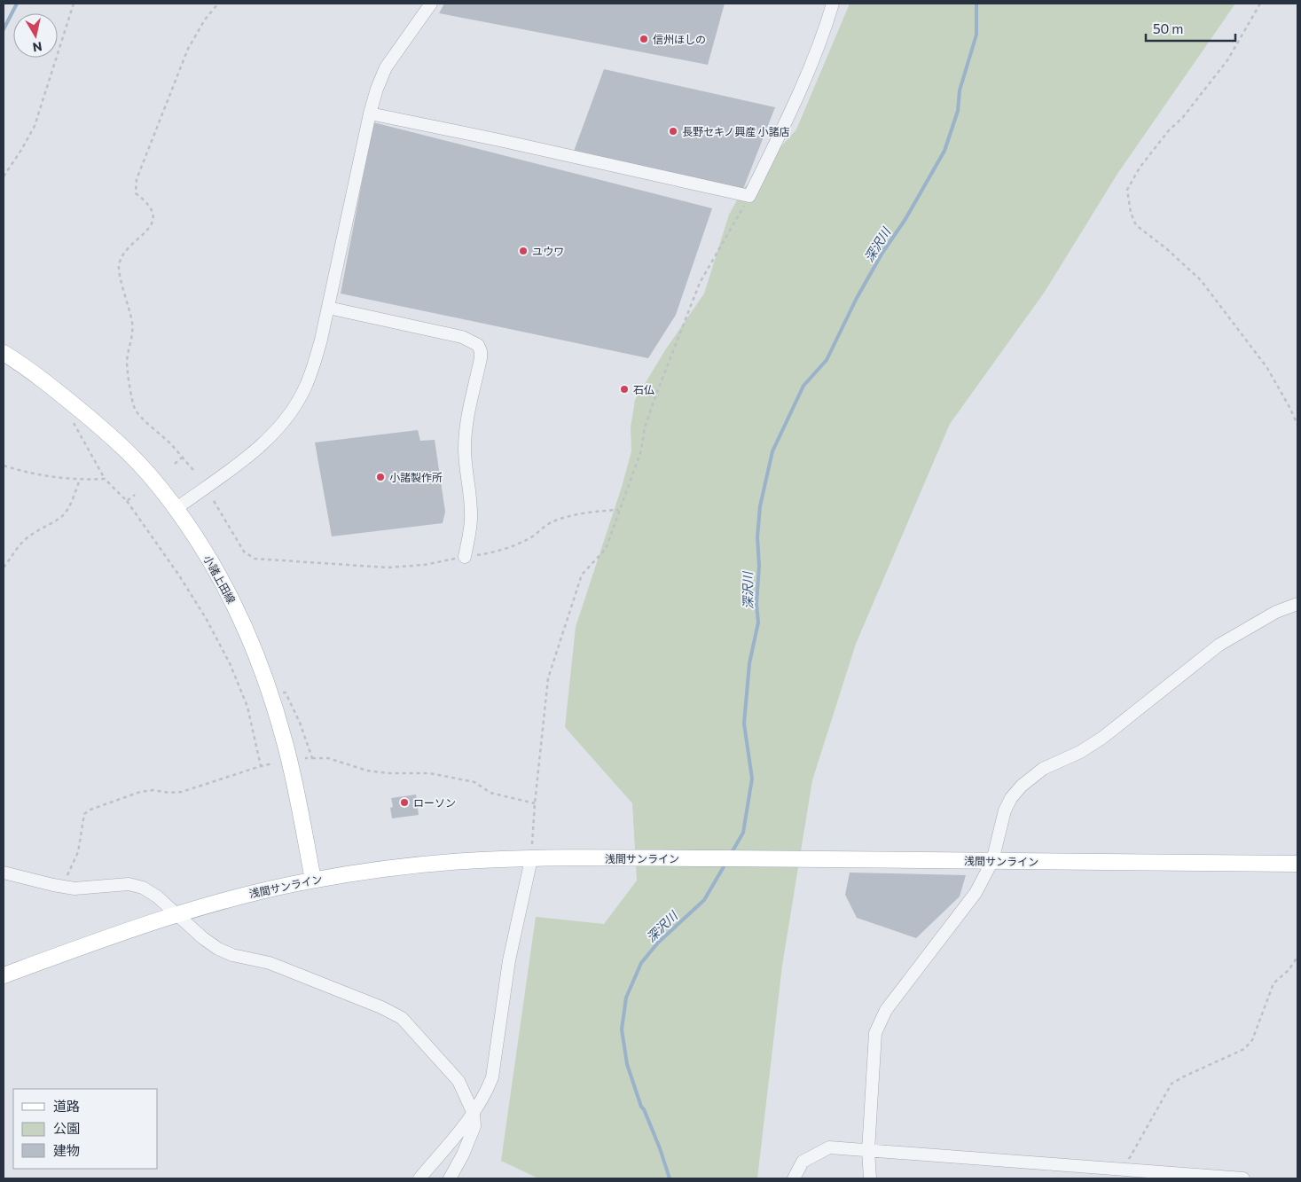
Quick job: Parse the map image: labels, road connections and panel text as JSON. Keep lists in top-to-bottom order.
{
  "streets": {
    "main road": ["小諸上田線", "浅間サンライン"]
  },
  "crossings": [
    ["小諸上田線", "浅間サンライン"]
  ],
  "water": ["深沢川"],
  "places": [
    "信州ほしの",
    "長野セキノ興産 小諸店",
    "ユウワ",
    "石仏",
    "小諸製作所",
    "ローソン"
  ],
  "legend": ["道路", "公園", "建物"],
  "scale_bar": "50 m",
  "north": "bottom"
}
